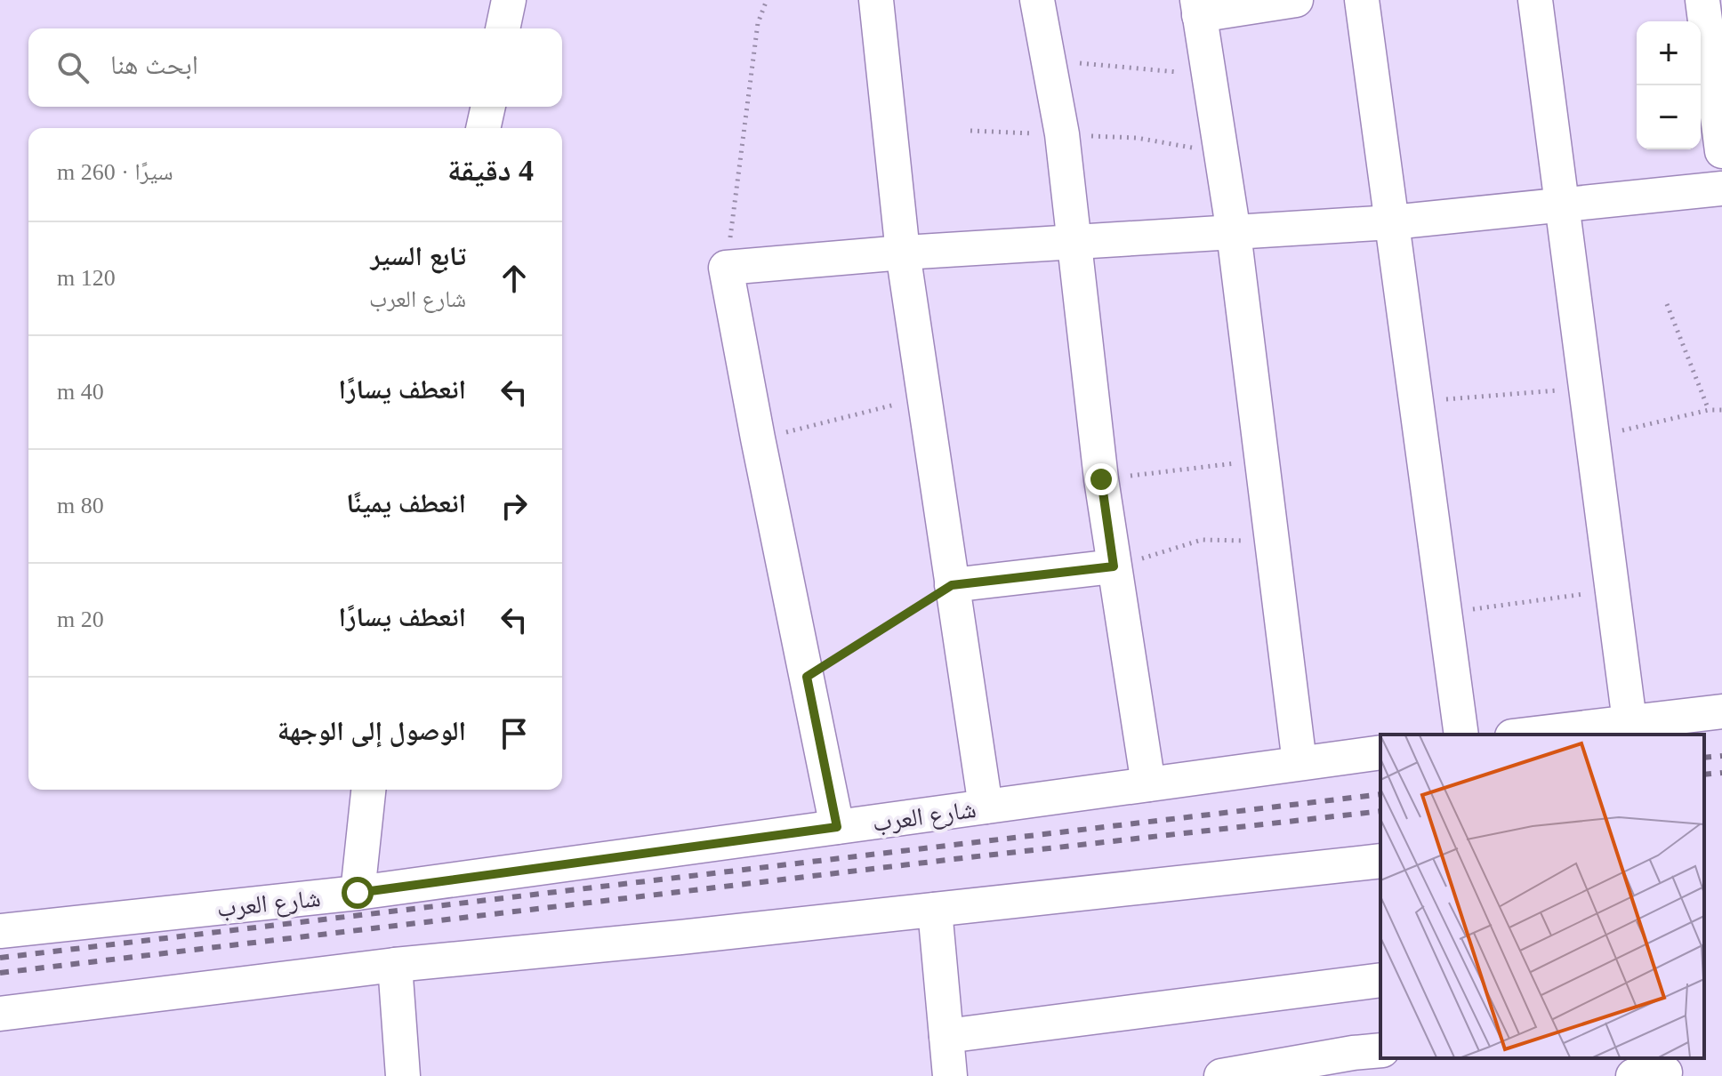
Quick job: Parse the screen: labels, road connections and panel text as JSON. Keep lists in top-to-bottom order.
{
  "streets": {
    "street": ["شارع العرب"]
  },
  "page": {
    "map_buttons": ["+", "−"],
    "search": "ابحث هنا",
    "heading": ["4 دقيقة", "سيرًا · 260 m"],
    "list": [
      ["تابع السير", "شارع العرب", "120 m"],
      ["انعطف يسارًا", "40 m"],
      ["انعطف يمينًا", "80 m"],
      ["انعطف يسارًا", "20 m"],
      "الوصول إلى الوجهة"
    ]
  }
}
